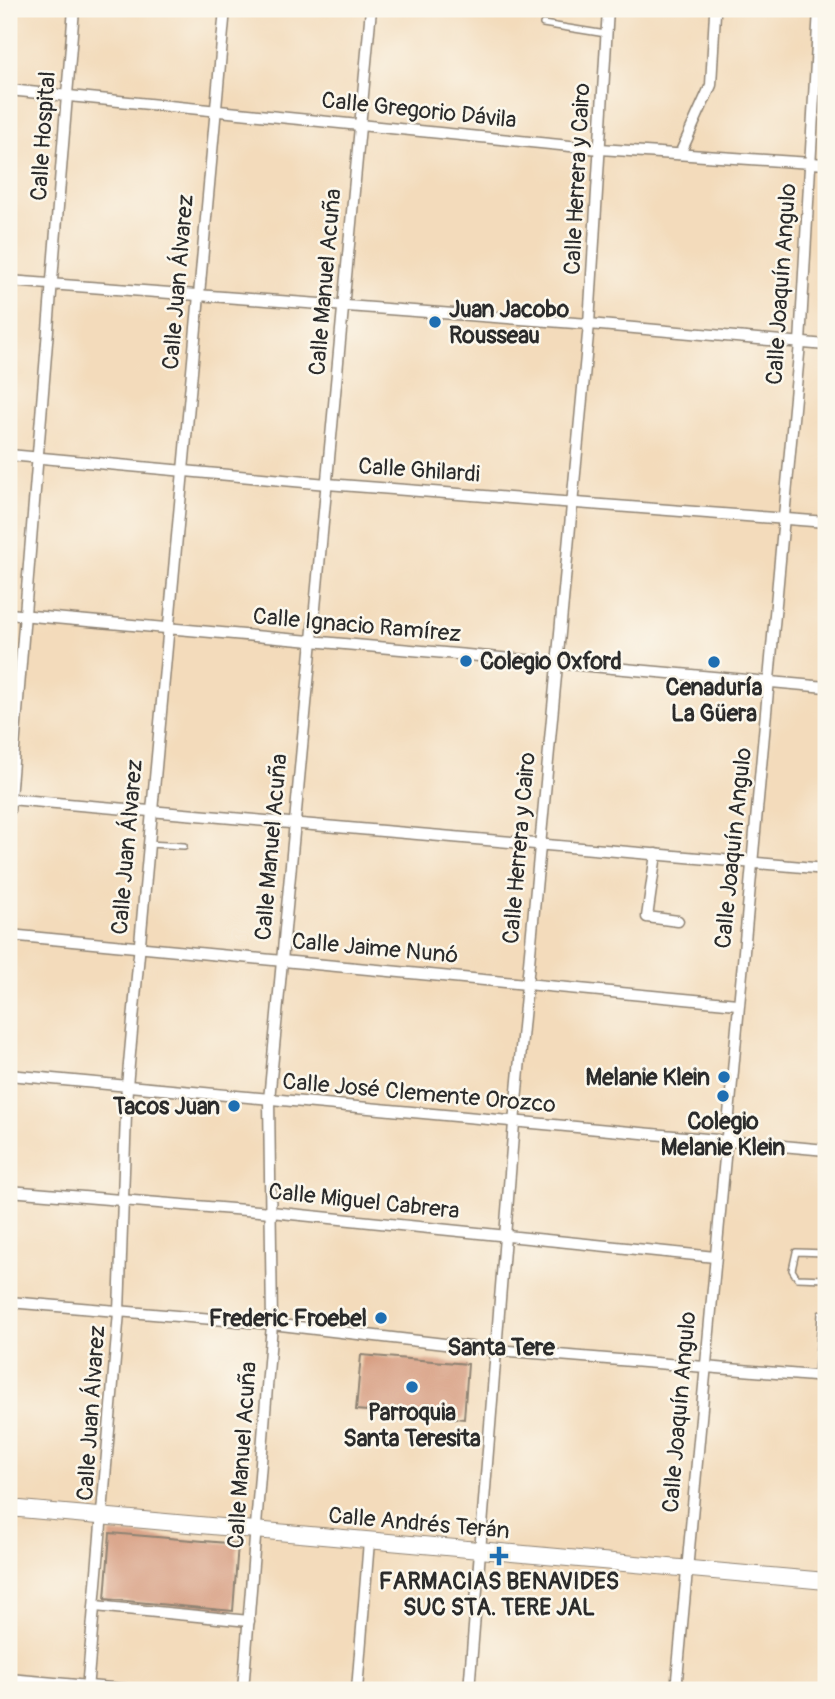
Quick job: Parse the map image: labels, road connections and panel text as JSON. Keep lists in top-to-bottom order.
{
  "streets": {
    "street": [
      "Calle Gregorio Dávila",
      "Calle Hospital",
      "Calle Herrera y Cairo",
      "Calle Juan Álvarez",
      "Calle Manuel Acuña",
      "Calle Joaquín Angulo",
      "Calle Ghilardi",
      "Calle Ignacio Ramírez",
      "Calle Jaime Nunó",
      "Calle José Clemente Orozco",
      "Calle Miguel Cabrera",
      "Calle Andrés Terán"
    ]
  },
  "crossings": [
    ["Calle Gregorio Dávila", "Calle Hospital"],
    ["Calle Gregorio Dávila", "Calle Herrera y Cairo"],
    ["Calle Gregorio Dávila", "Calle Juan Álvarez"],
    ["Calle Gregorio Dávila", "Calle Manuel Acuña"],
    ["Calle Gregorio Dávila", "Calle Joaquín Angulo"],
    ["Calle Hospital", "Calle Ghilardi"],
    ["Calle Hospital", "Calle Ignacio Ramírez"],
    ["Calle Herrera y Cairo", "Calle Ghilardi"],
    ["Calle Herrera y Cairo", "Calle Ignacio Ramírez"],
    ["Calle Herrera y Cairo", "Calle Jaime Nunó"],
    ["Calle Herrera y Cairo", "Calle José Clemente Orozco"],
    ["Calle Herrera y Cairo", "Calle Miguel Cabrera"],
    ["Calle Herrera y Cairo", "Calle Andrés Terán"],
    ["Calle Juan Álvarez", "Calle Ghilardi"],
    ["Calle Juan Álvarez", "Calle Ignacio Ramírez"],
    ["Calle Juan Álvarez", "Calle Jaime Nunó"],
    ["Calle Juan Álvarez", "Calle José Clemente Orozco"],
    ["Calle Juan Álvarez", "Calle Miguel Cabrera"],
    ["Calle Juan Álvarez", "Calle Andrés Terán"],
    ["Calle Manuel Acuña", "Calle Ghilardi"],
    ["Calle Manuel Acuña", "Calle Ignacio Ramírez"],
    ["Calle Manuel Acuña", "Calle Jaime Nunó"],
    ["Calle Manuel Acuña", "Calle José Clemente Orozco"],
    ["Calle Manuel Acuña", "Calle Miguel Cabrera"],
    ["Calle Manuel Acuña", "Calle Andrés Terán"],
    ["Calle Joaquín Angulo", "Calle Ghilardi"],
    ["Calle Joaquín Angulo", "Calle Ignacio Ramírez"],
    ["Calle Joaquín Angulo", "Calle Jaime Nunó"],
    ["Calle Joaquín Angulo", "Calle José Clemente Orozco"],
    ["Calle Joaquín Angulo", "Calle Miguel Cabrera"],
    ["Calle Joaquín Angulo", "Calle Andrés Terán"]
  ],
  "districts": ["Santa Tere"],
  "places": {
    "other": [
      "Juan Jacobo Rousseau",
      "Colegio Oxford",
      "Cenaduría La Güera",
      "Melanie Klein",
      "Colegio Melanie Klein",
      "Tacos Juan",
      "Frederic Froebel",
      "Parroquia Santa Teresita"
    ],
    "health": ["FARMACIAS BENAVIDES SUC STA. TERE JAL"]
  }
}
